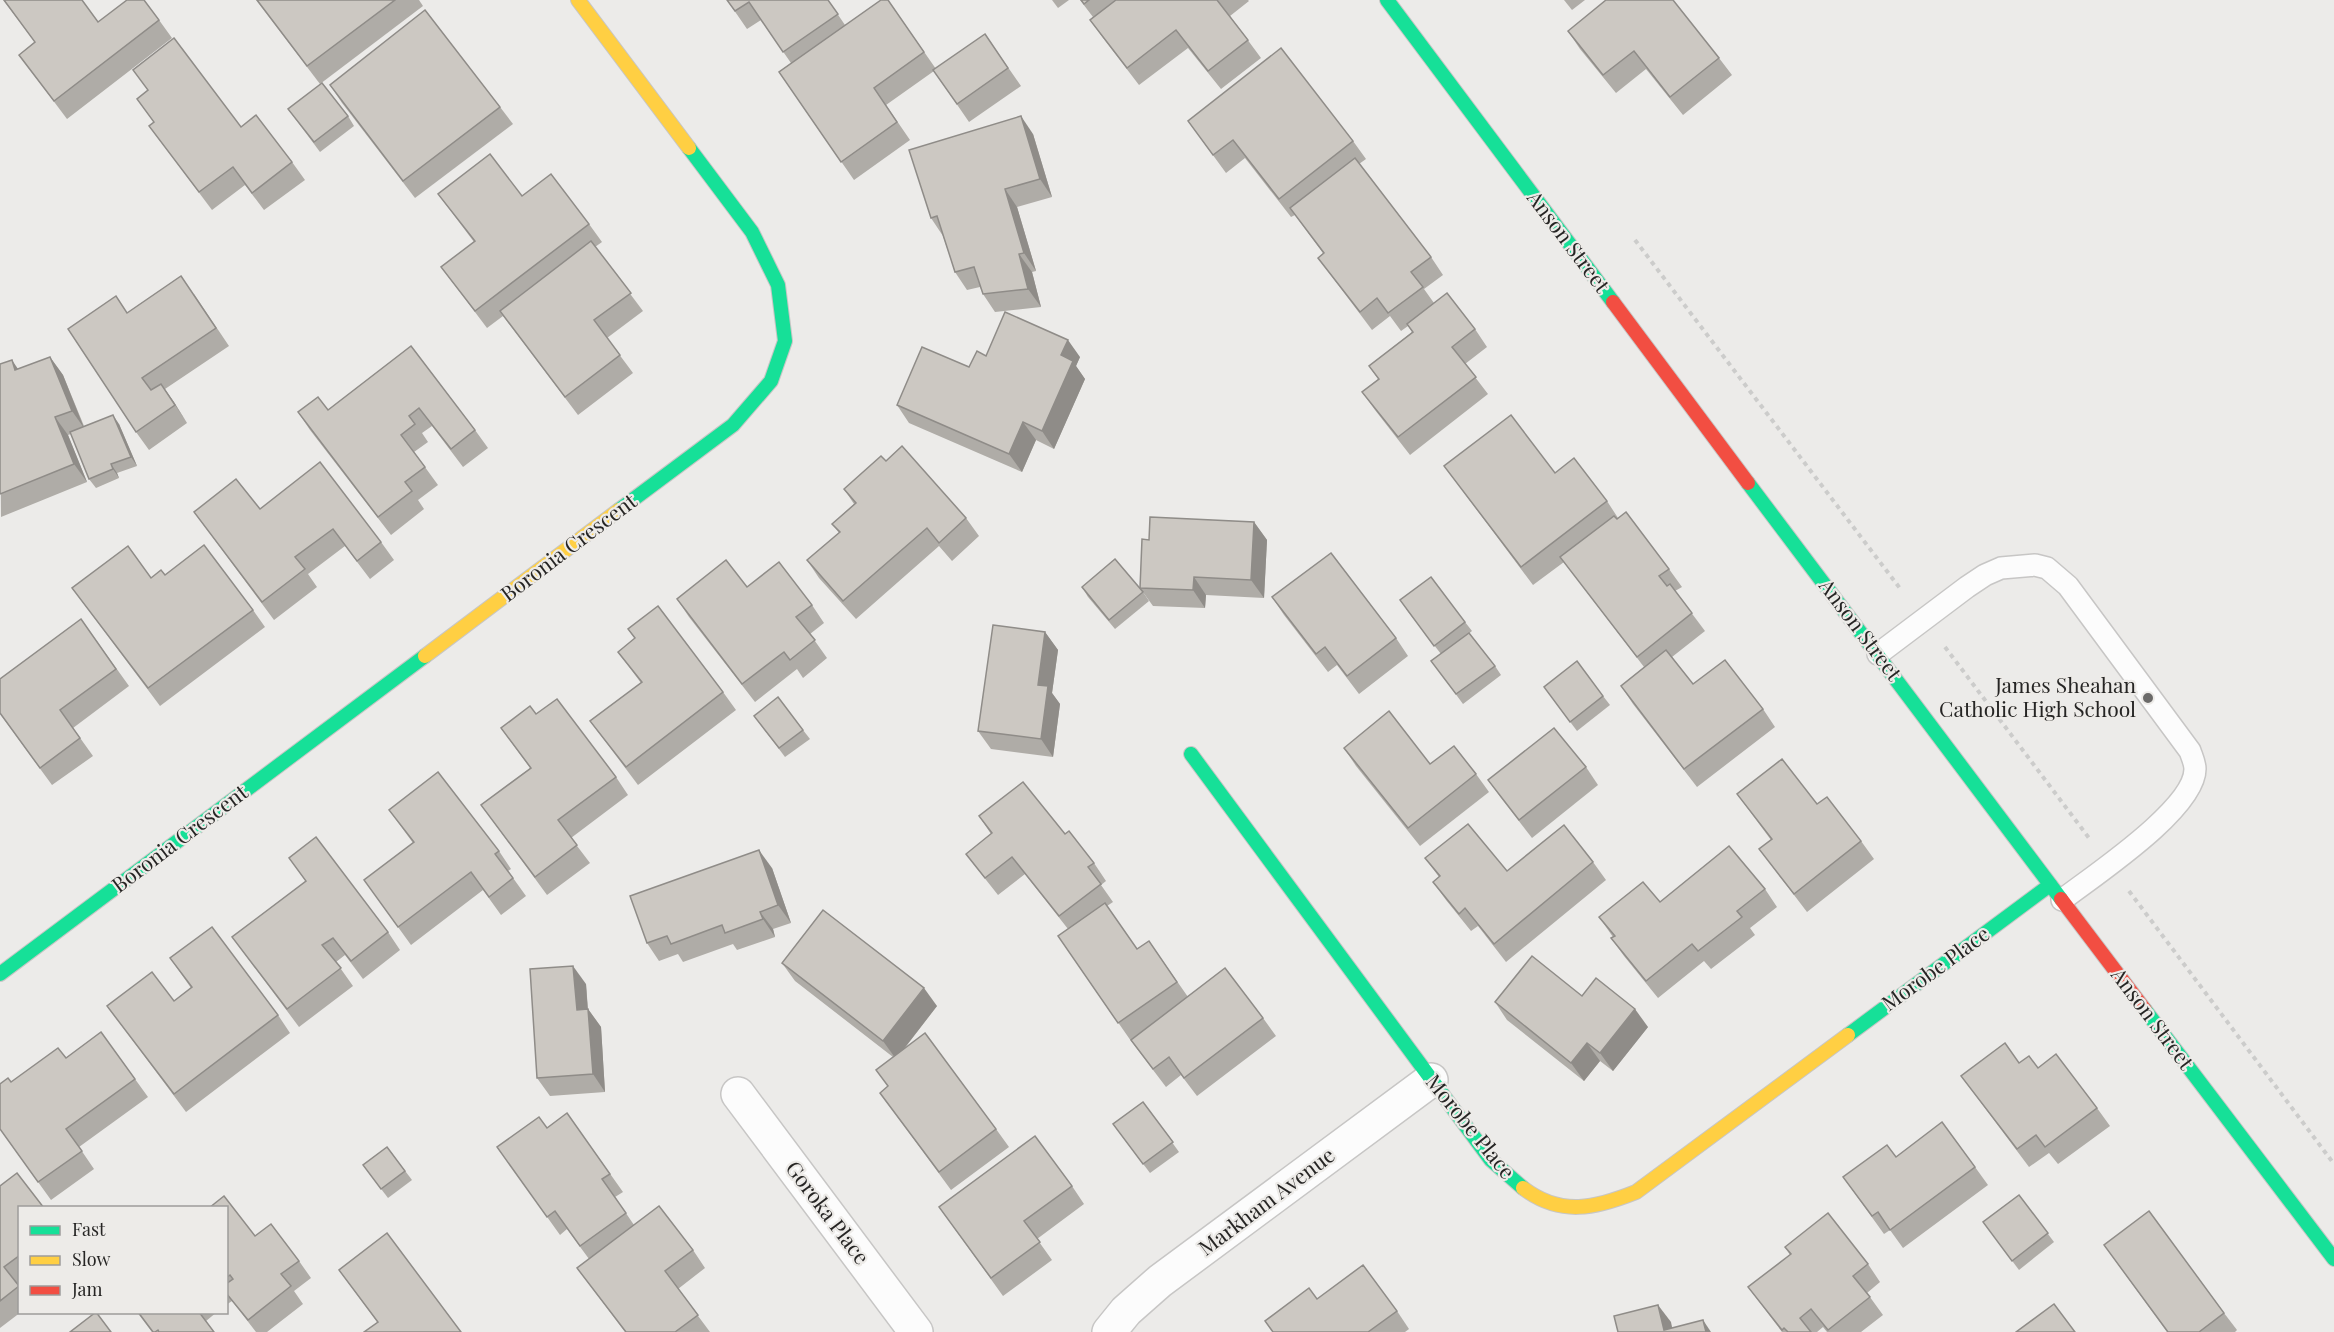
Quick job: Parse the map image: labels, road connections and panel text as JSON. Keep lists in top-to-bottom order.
{
  "streets": {
    "street": [
      "Anson Street",
      "Boronia Crescent",
      "Morobe Place",
      "Markham Avenue",
      "Goroka Place"
    ]
  },
  "crossings": [
    ["Anson Street", "Morobe Place"],
    ["Morobe Place", "Markham Avenue"]
  ],
  "places": ["James Sheahan Catholic High School"],
  "legend": ["Fast", "Slow", "Jam"]
}
